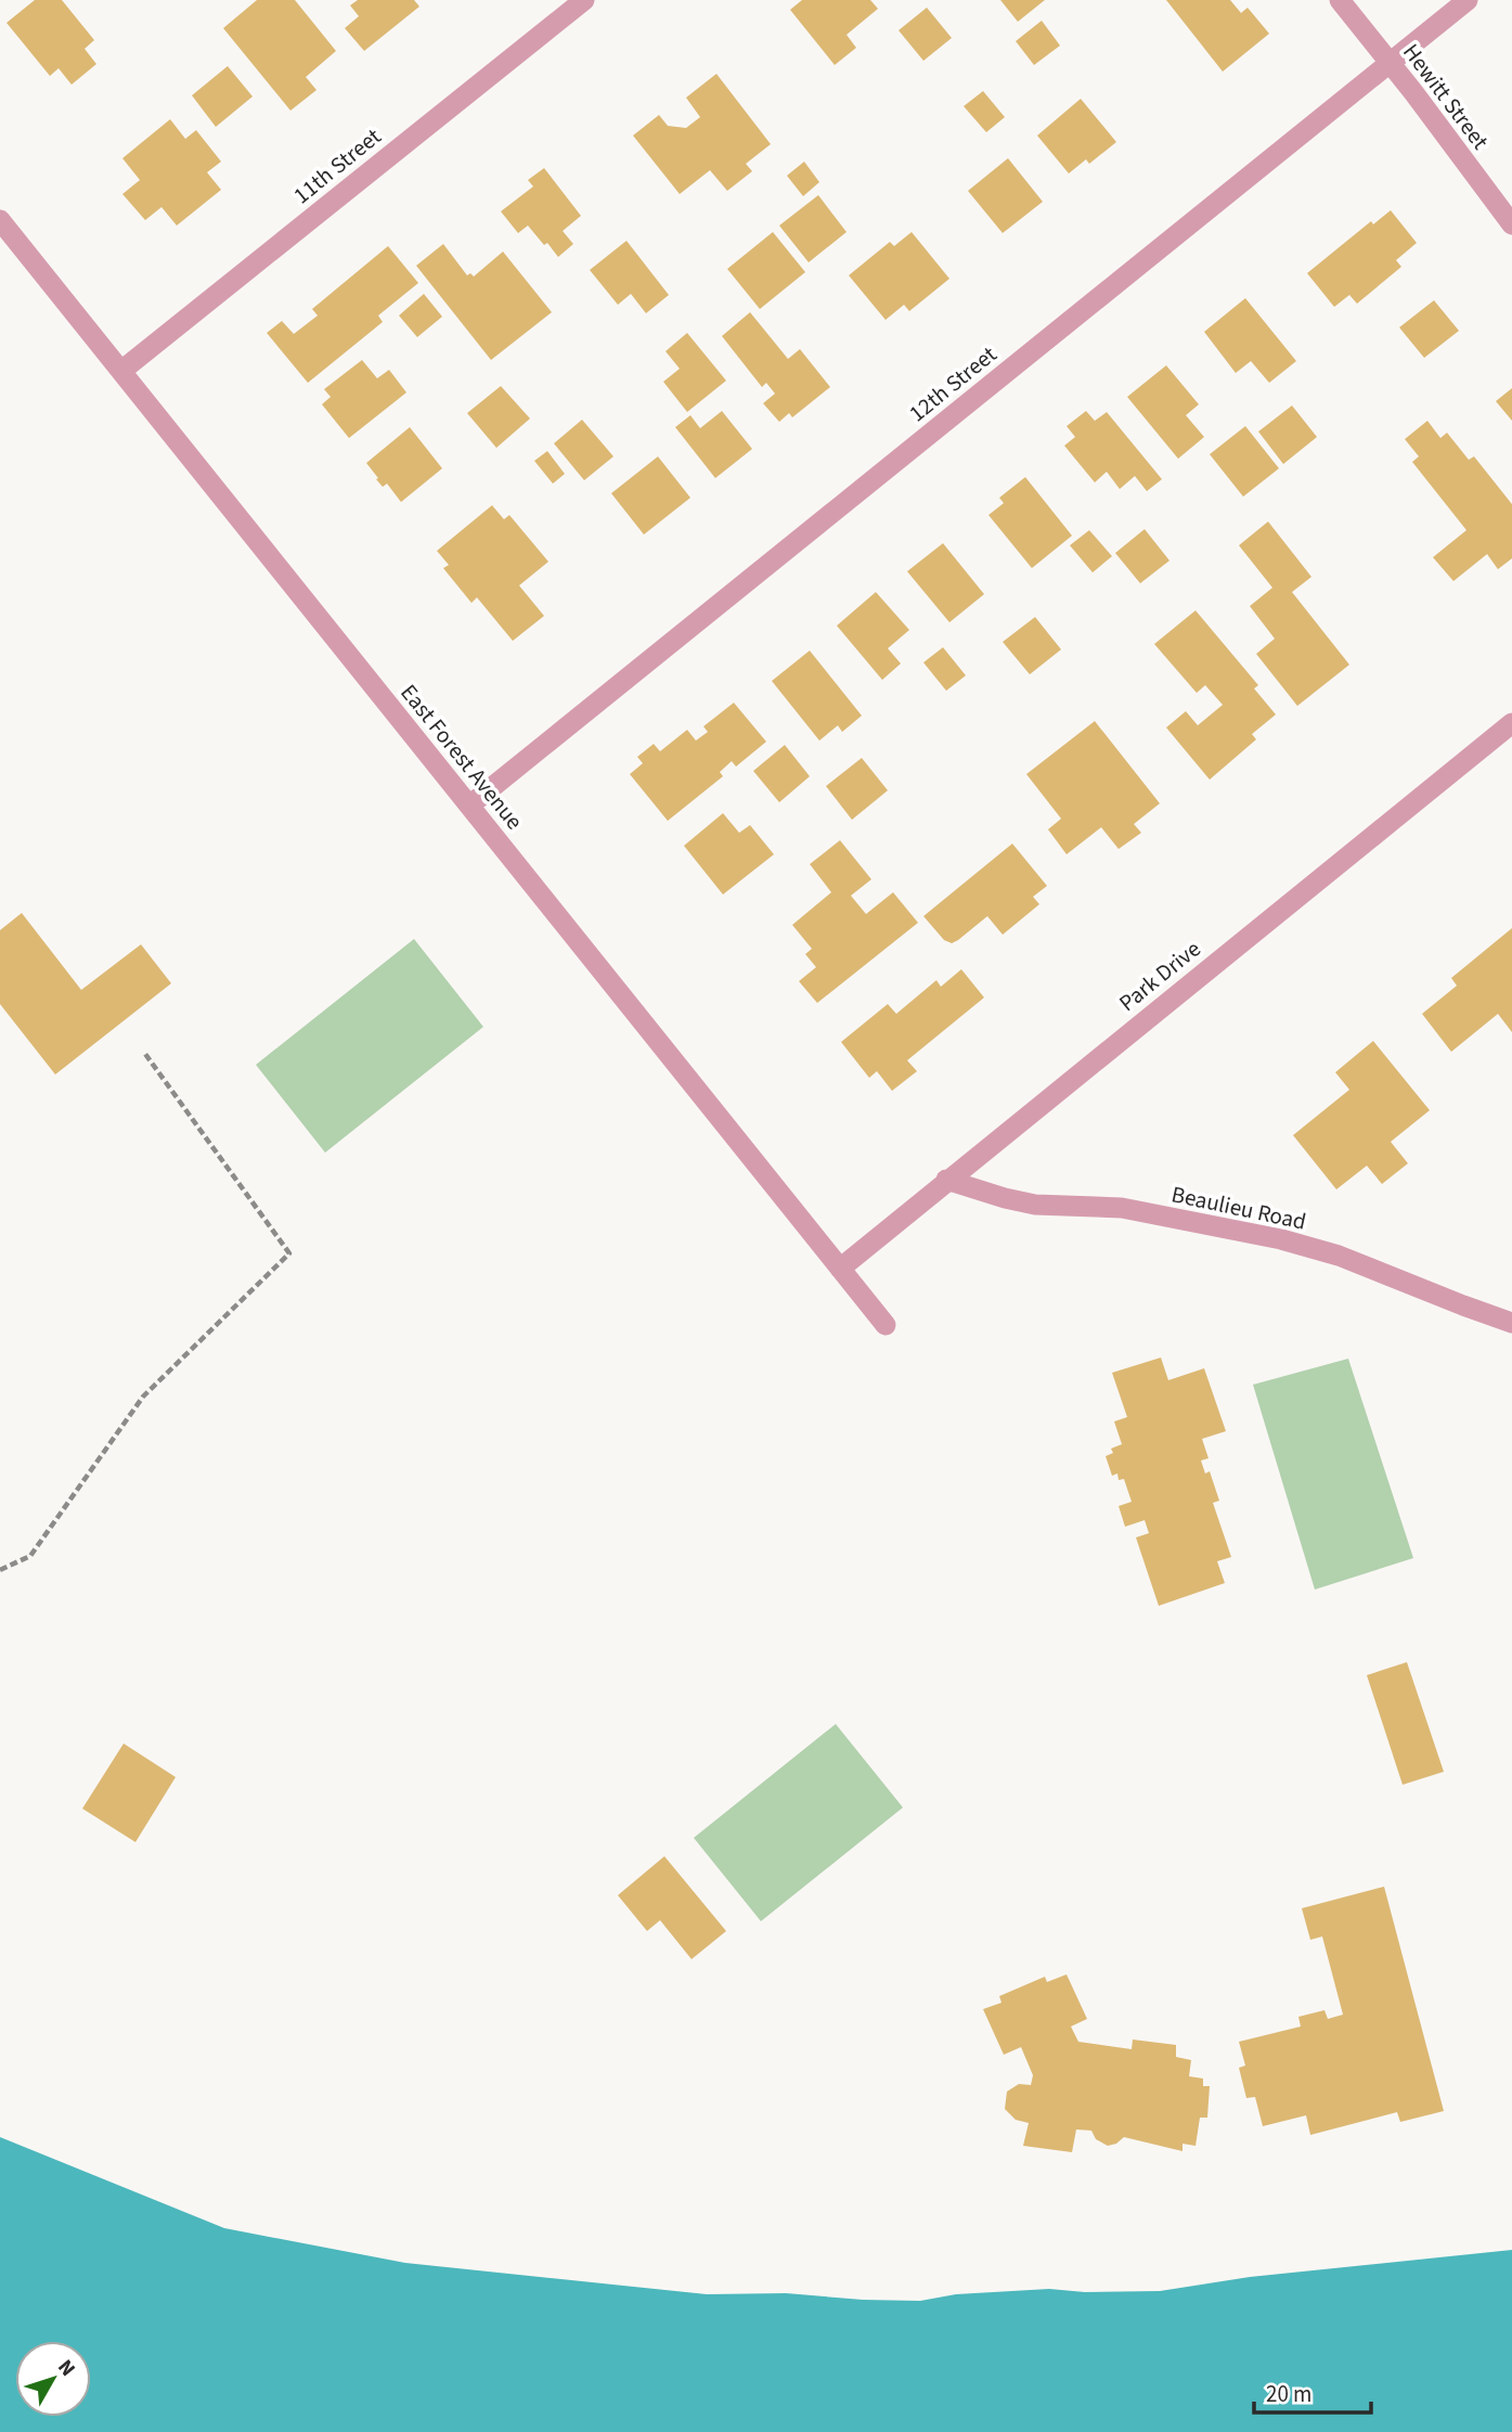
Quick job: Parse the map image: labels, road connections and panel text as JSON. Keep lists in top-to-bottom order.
{
  "streets": {
    "street": [
      "Hewitt Street",
      "11th Street",
      "12th Street",
      "East Forest Avenue",
      "Park Drive",
      "Beaulieu Road"
    ]
  },
  "crossings": [
    ["Hewitt Street", "12th Street"],
    ["11th Street", "East Forest Avenue"],
    ["12th Street", "East Forest Avenue"],
    ["East Forest Avenue", "Park Drive"],
    ["Park Drive", "Beaulieu Road"]
  ],
  "scale_bar": "20 m",
  "north": "top right"
}
